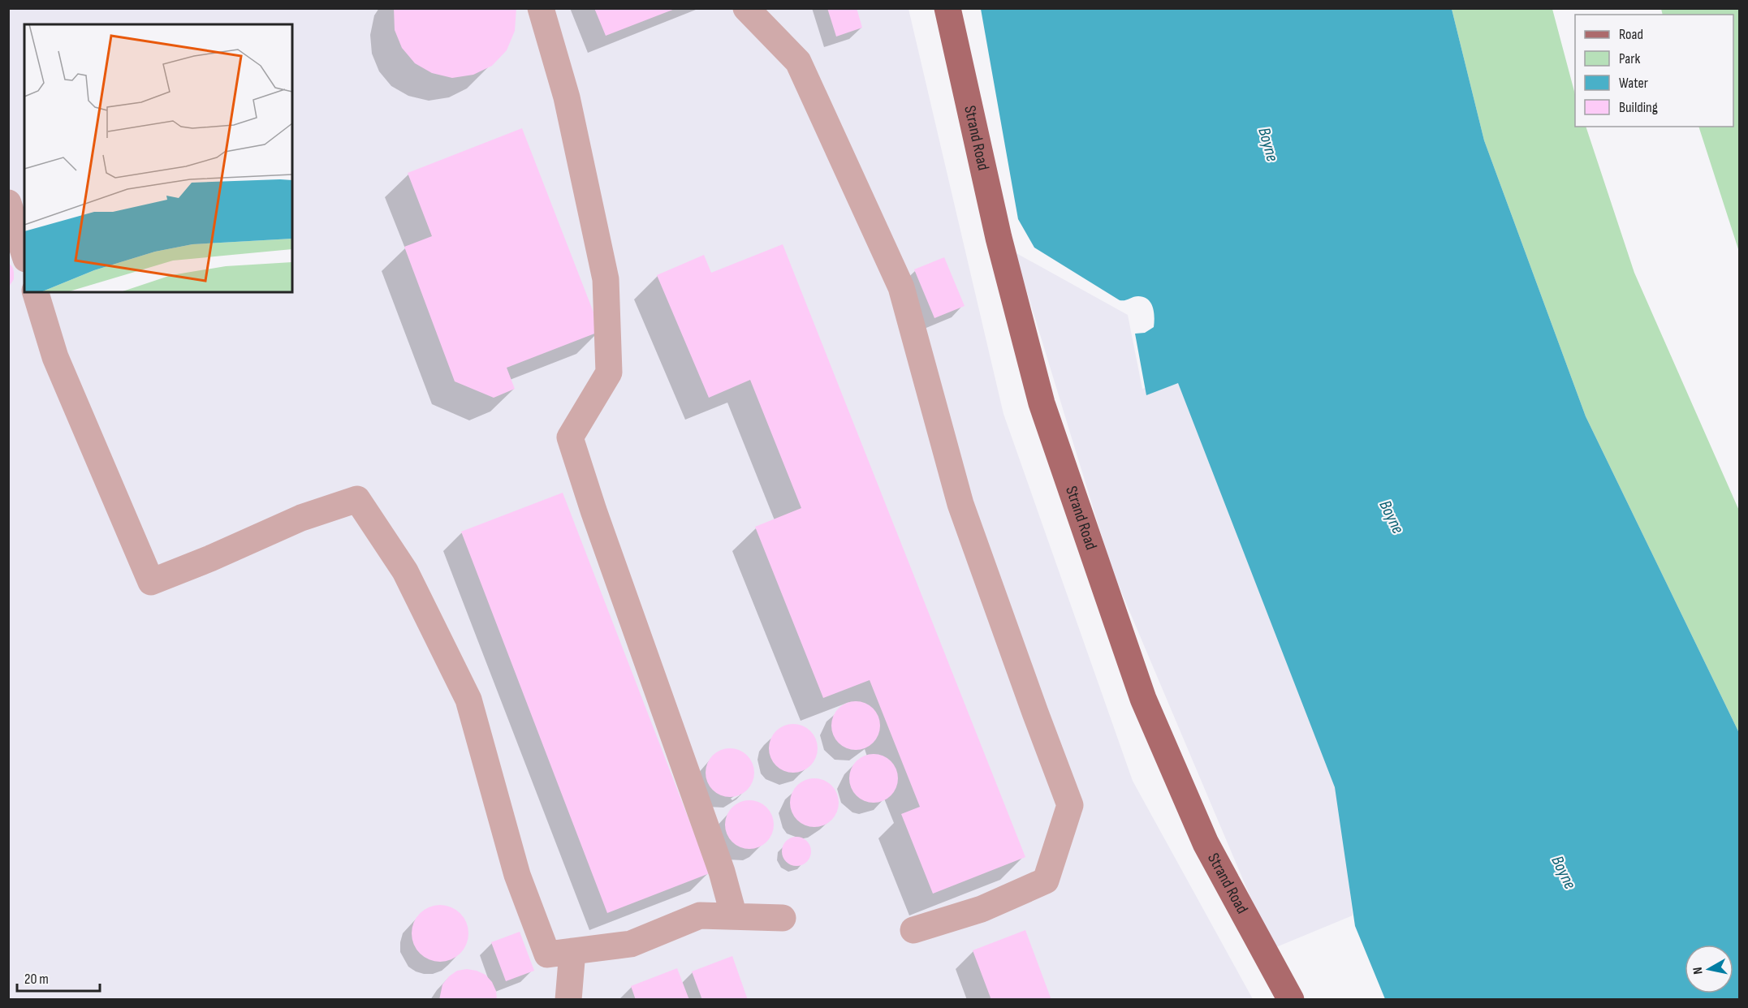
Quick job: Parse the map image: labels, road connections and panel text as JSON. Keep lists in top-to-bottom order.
{
  "streets": {
    "main road": ["Strand Road"]
  },
  "water": ["Boyne"],
  "legend": [
    "Road",
    "Park",
    "Water",
    "Building"
  ],
  "scale_bar": "20 m",
  "north": "left"
}
